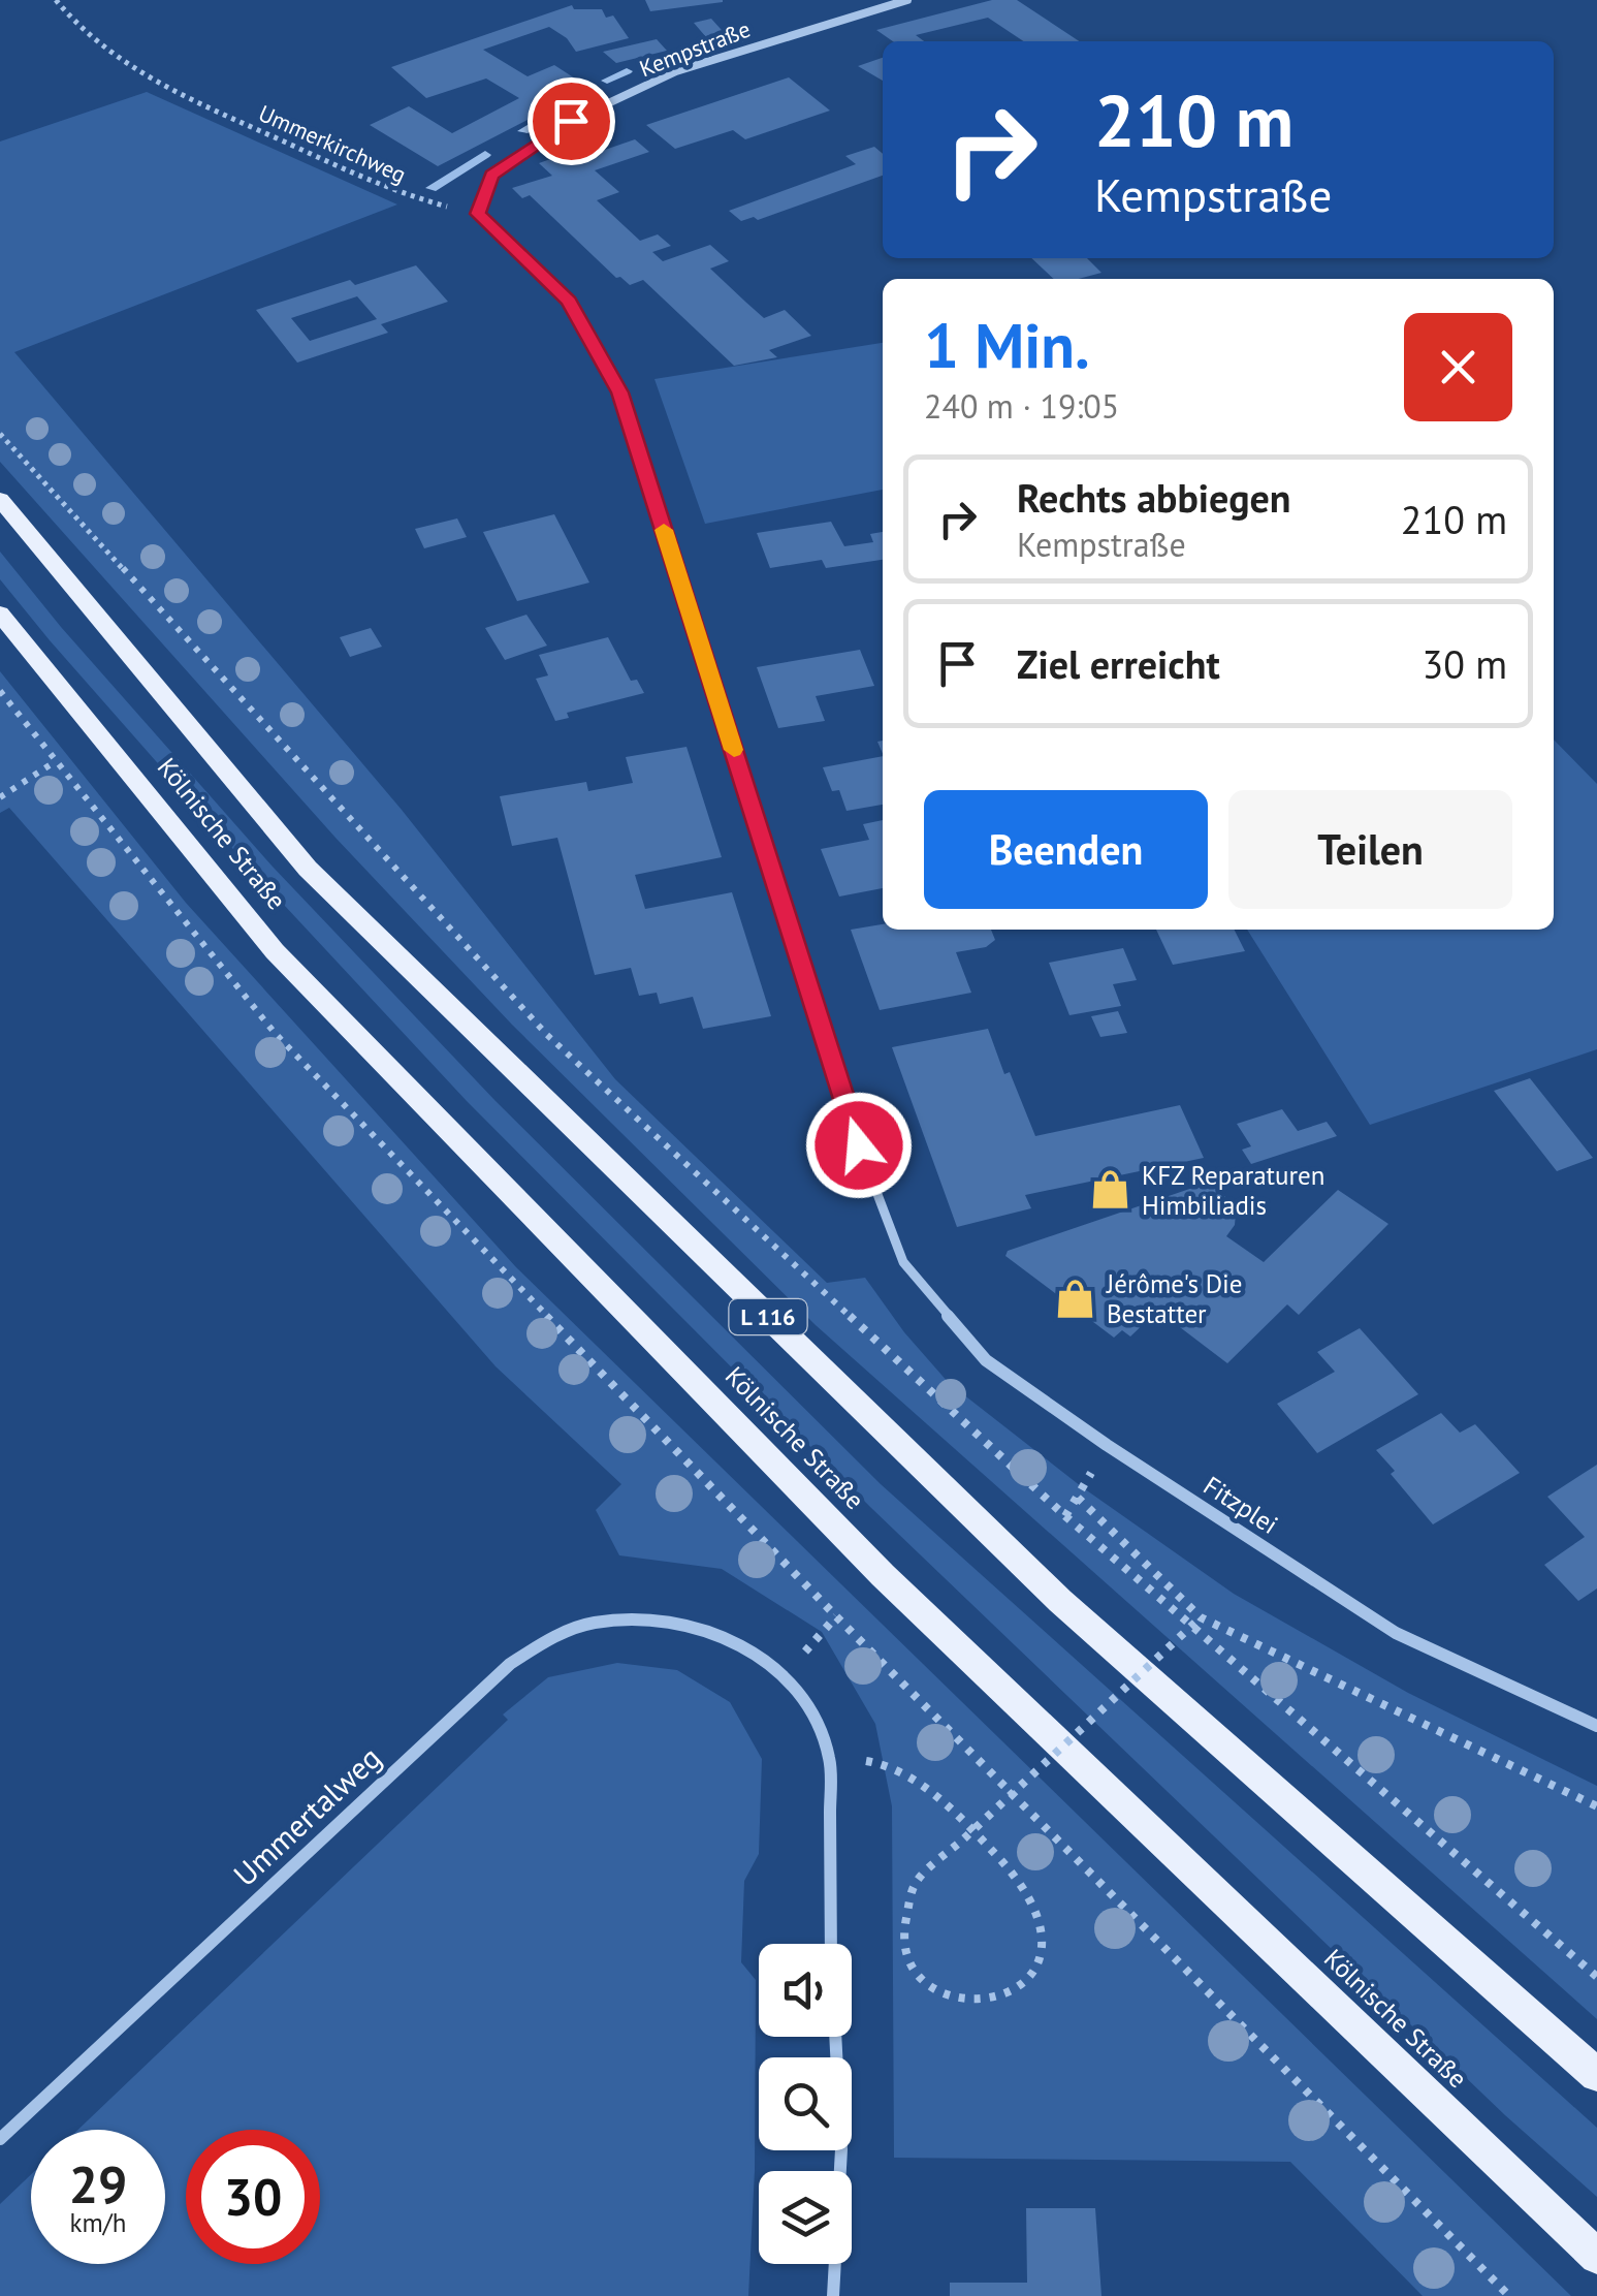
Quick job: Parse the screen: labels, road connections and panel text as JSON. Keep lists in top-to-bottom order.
{
  "streets": {
    "main road": ["Kölnische Straße", "L 116"],
    "street": ["Kempstraße", "Fitzplei", "Ummertalweg"],
    "path": ["Ummerkirchweg"]
  },
  "crossings": [
    ["Kempstraße", "Ummerkirchweg"],
    ["Kempstraße", "Fitzplei"],
    ["Ummerkirchweg", "Fitzplei"]
  ],
  "places": {
    "shop": ["KFZ Reparaturen Himbiliadis", "Jérôme's Die Bestatter"]
  },
  "page": {
    "turn": ["210 m", "Kempstraße"],
    "heading": ["1 Min.", "240 m · 19:05"],
    "list": [
      {
        "name": "Rechts abbiegen",
        "note": "Kempstraße",
        "value": "210 m"
      },
      {
        "name": "Ziel erreicht",
        "value": "30 m"
      }
    ],
    "buttons": ["Beenden", "Teilen"],
    "speed": "29 km/h",
    "limit": "30"
  }
}
